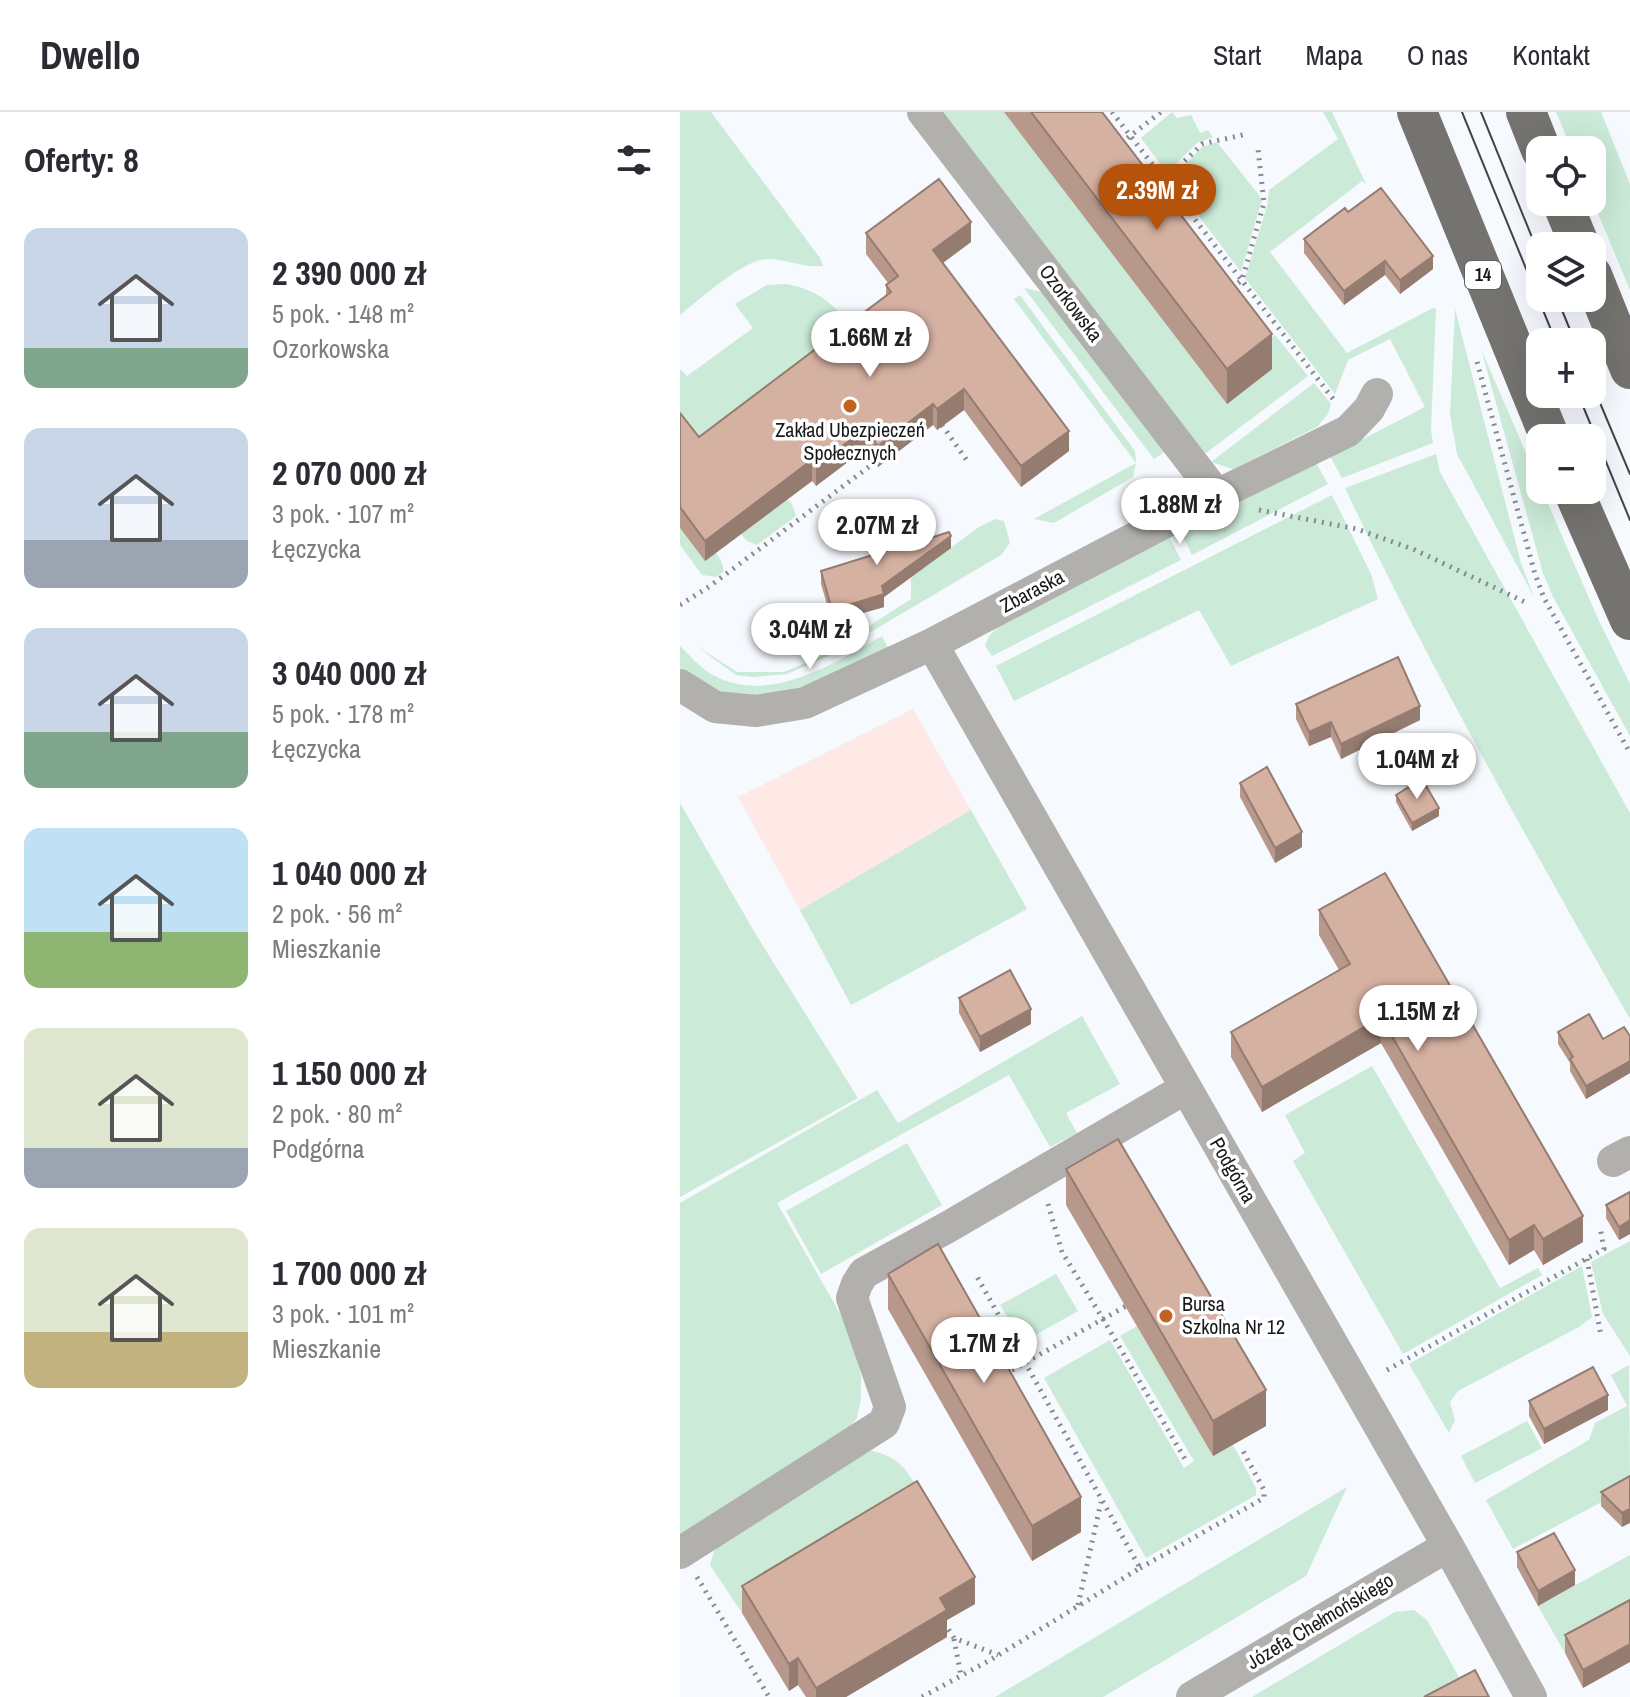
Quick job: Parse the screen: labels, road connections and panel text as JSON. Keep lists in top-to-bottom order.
{
  "streets": {
    "main road": ["14"],
    "street": [
      "Ozorkowska",
      "Zbaraska",
      "Podgórna",
      "Józefa Chełmońskiego"
    ]
  },
  "crossings": [
    ["Ozorkowska", "Zbaraska"],
    ["Zbaraska", "Podgórna"],
    ["Podgórna", "Józefa Chełmońskiego"]
  ],
  "places": ["Zakład Ubezpieczeń Społecznych", "Bursa Szkolna Nr 12"],
  "page": {
    "header": "Dwello",
    "nav": [
      "Start",
      "Mapa",
      "O nas",
      "Kontakt"
    ],
    "heading": "Oferty: 8",
    "map_buttons": ["+", "−"],
    "price": [
      "2.39M zł",
      "1.66M zł",
      "1.88M zł",
      "2.07M zł",
      "3.04M zł",
      "1.04M zł",
      "1.15M zł",
      "1.7M zł"
    ],
    "list": [
      {
        "name": "2 390 000 zł",
        "note": "5 pok. · 148 m² · Ozorkowska"
      },
      {
        "name": "2 070 000 zł",
        "note": "3 pok. · 107 m² · Łęczycka"
      },
      {
        "name": "3 040 000 zł",
        "note": "5 pok. · 178 m² · Łęczycka"
      },
      {
        "name": "1 040 000 zł",
        "note": "2 pok. · 56 m² · Mieszkanie"
      },
      {
        "name": "1 150 000 zł",
        "note": "2 pok. · 80 m² · Podgórna"
      },
      {
        "name": "1 700 000 zł",
        "note": "3 pok. · 101 m² · Mieszkanie"
      }
    ]
  }
}
